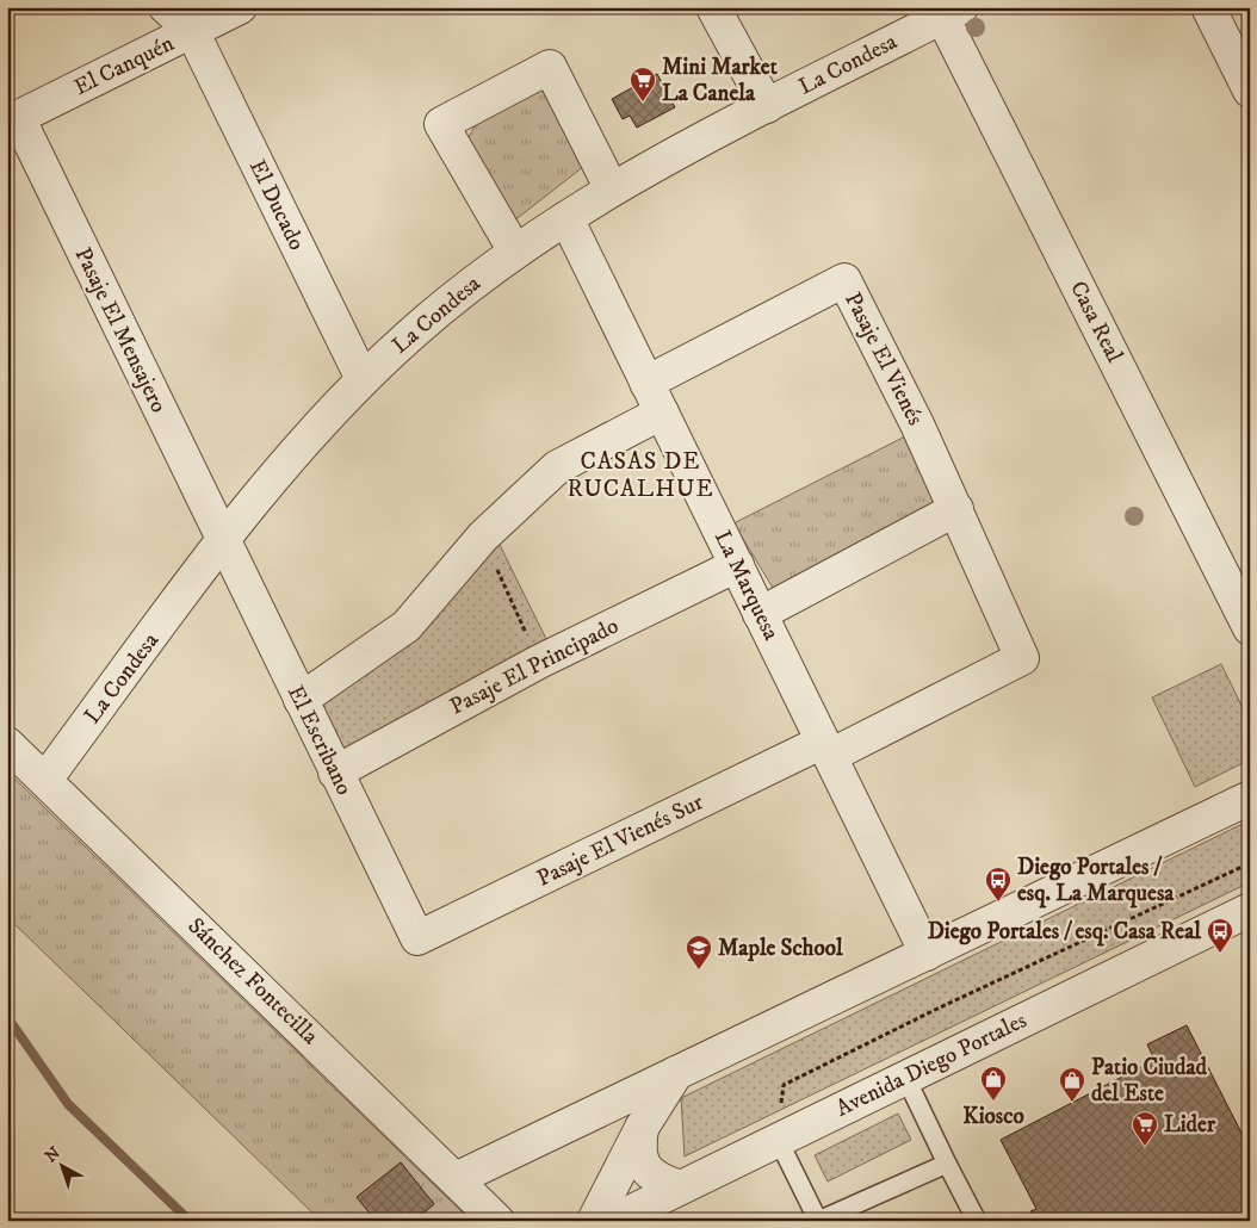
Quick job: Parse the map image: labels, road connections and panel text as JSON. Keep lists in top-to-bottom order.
{
  "streets": {
    "street": [
      "La Condesa",
      "El Canquén",
      "El Ducado",
      "Casa Real",
      "Pasaje El Mensajero",
      "Pasaje El Vienés",
      "La Marquesa",
      "Pasaje El Principado",
      "El Escribano",
      "Pasaje El Vienés Sur",
      "Sánchez Fontecilla",
      "Avenida Diego Portales"
    ]
  },
  "crossings": [
    ["La Condesa", "El Ducado"],
    ["La Condesa", "Casa Real"],
    ["La Condesa", "Pasaje El Mensajero"],
    ["La Condesa", "La Marquesa"],
    ["La Condesa", "El Escribano"],
    ["La Condesa", "Sánchez Fontecilla"],
    ["El Canquén", "El Ducado"],
    ["El Canquén", "Pasaje El Mensajero"],
    ["Pasaje El Mensajero", "El Escribano"],
    ["Pasaje El Vienés", "La Marquesa"],
    ["Pasaje El Vienés", "Pasaje El Vienés Sur"],
    ["La Marquesa", "Pasaje El Principado"],
    ["La Marquesa", "Pasaje El Vienés Sur"],
    ["Pasaje El Principado", "El Escribano"],
    ["El Escribano", "Pasaje El Vienés Sur"]
  ],
  "districts": ["CASAS DE RUCALHUE"],
  "places": {
    "supermarket": ["Mini Market La Canela", "Lider"],
    "bus stop": ["Diego Portales / esq. La Marquesa", "Diego Portales / esq. Casa Real"],
    "school or university": ["Maple School"],
    "shop": ["Kiosco", "Patio Ciudad del Este"]
  },
  "north": "top left"
}
